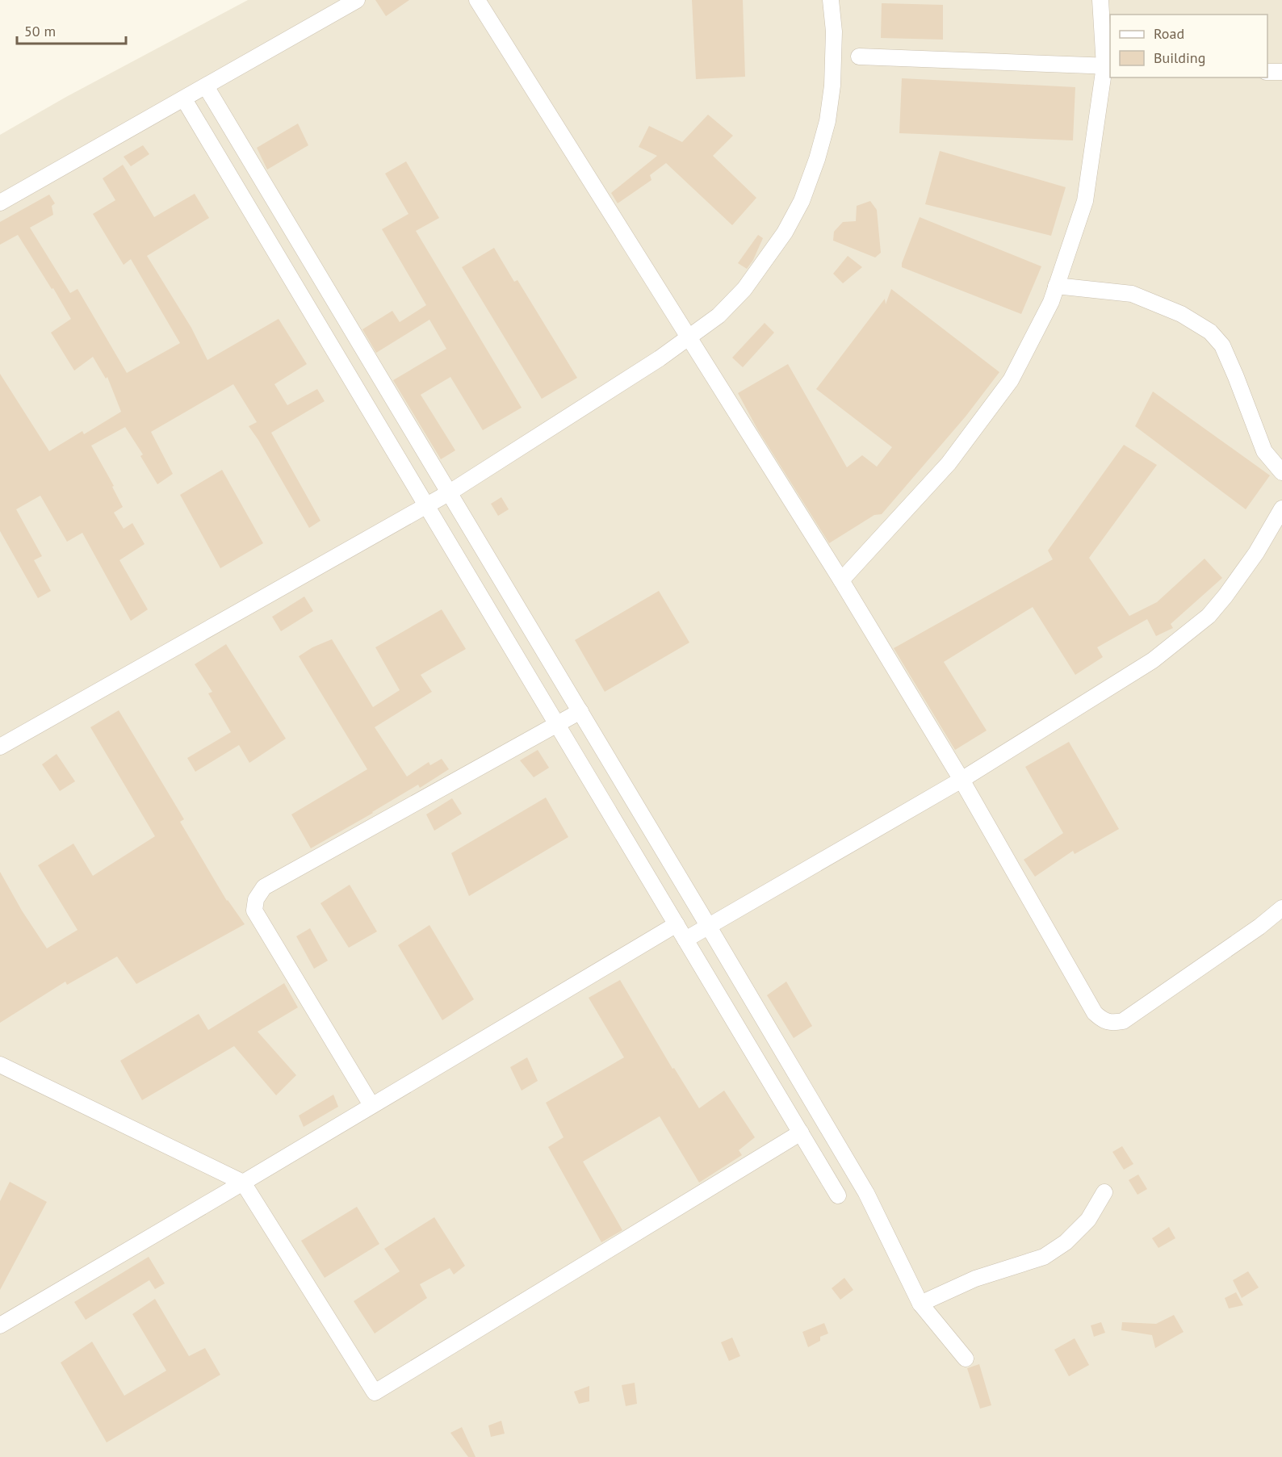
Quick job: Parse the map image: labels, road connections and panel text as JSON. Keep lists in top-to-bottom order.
{
  "legend": ["Road", "Building"],
  "scale_bar": "50 m"
}
